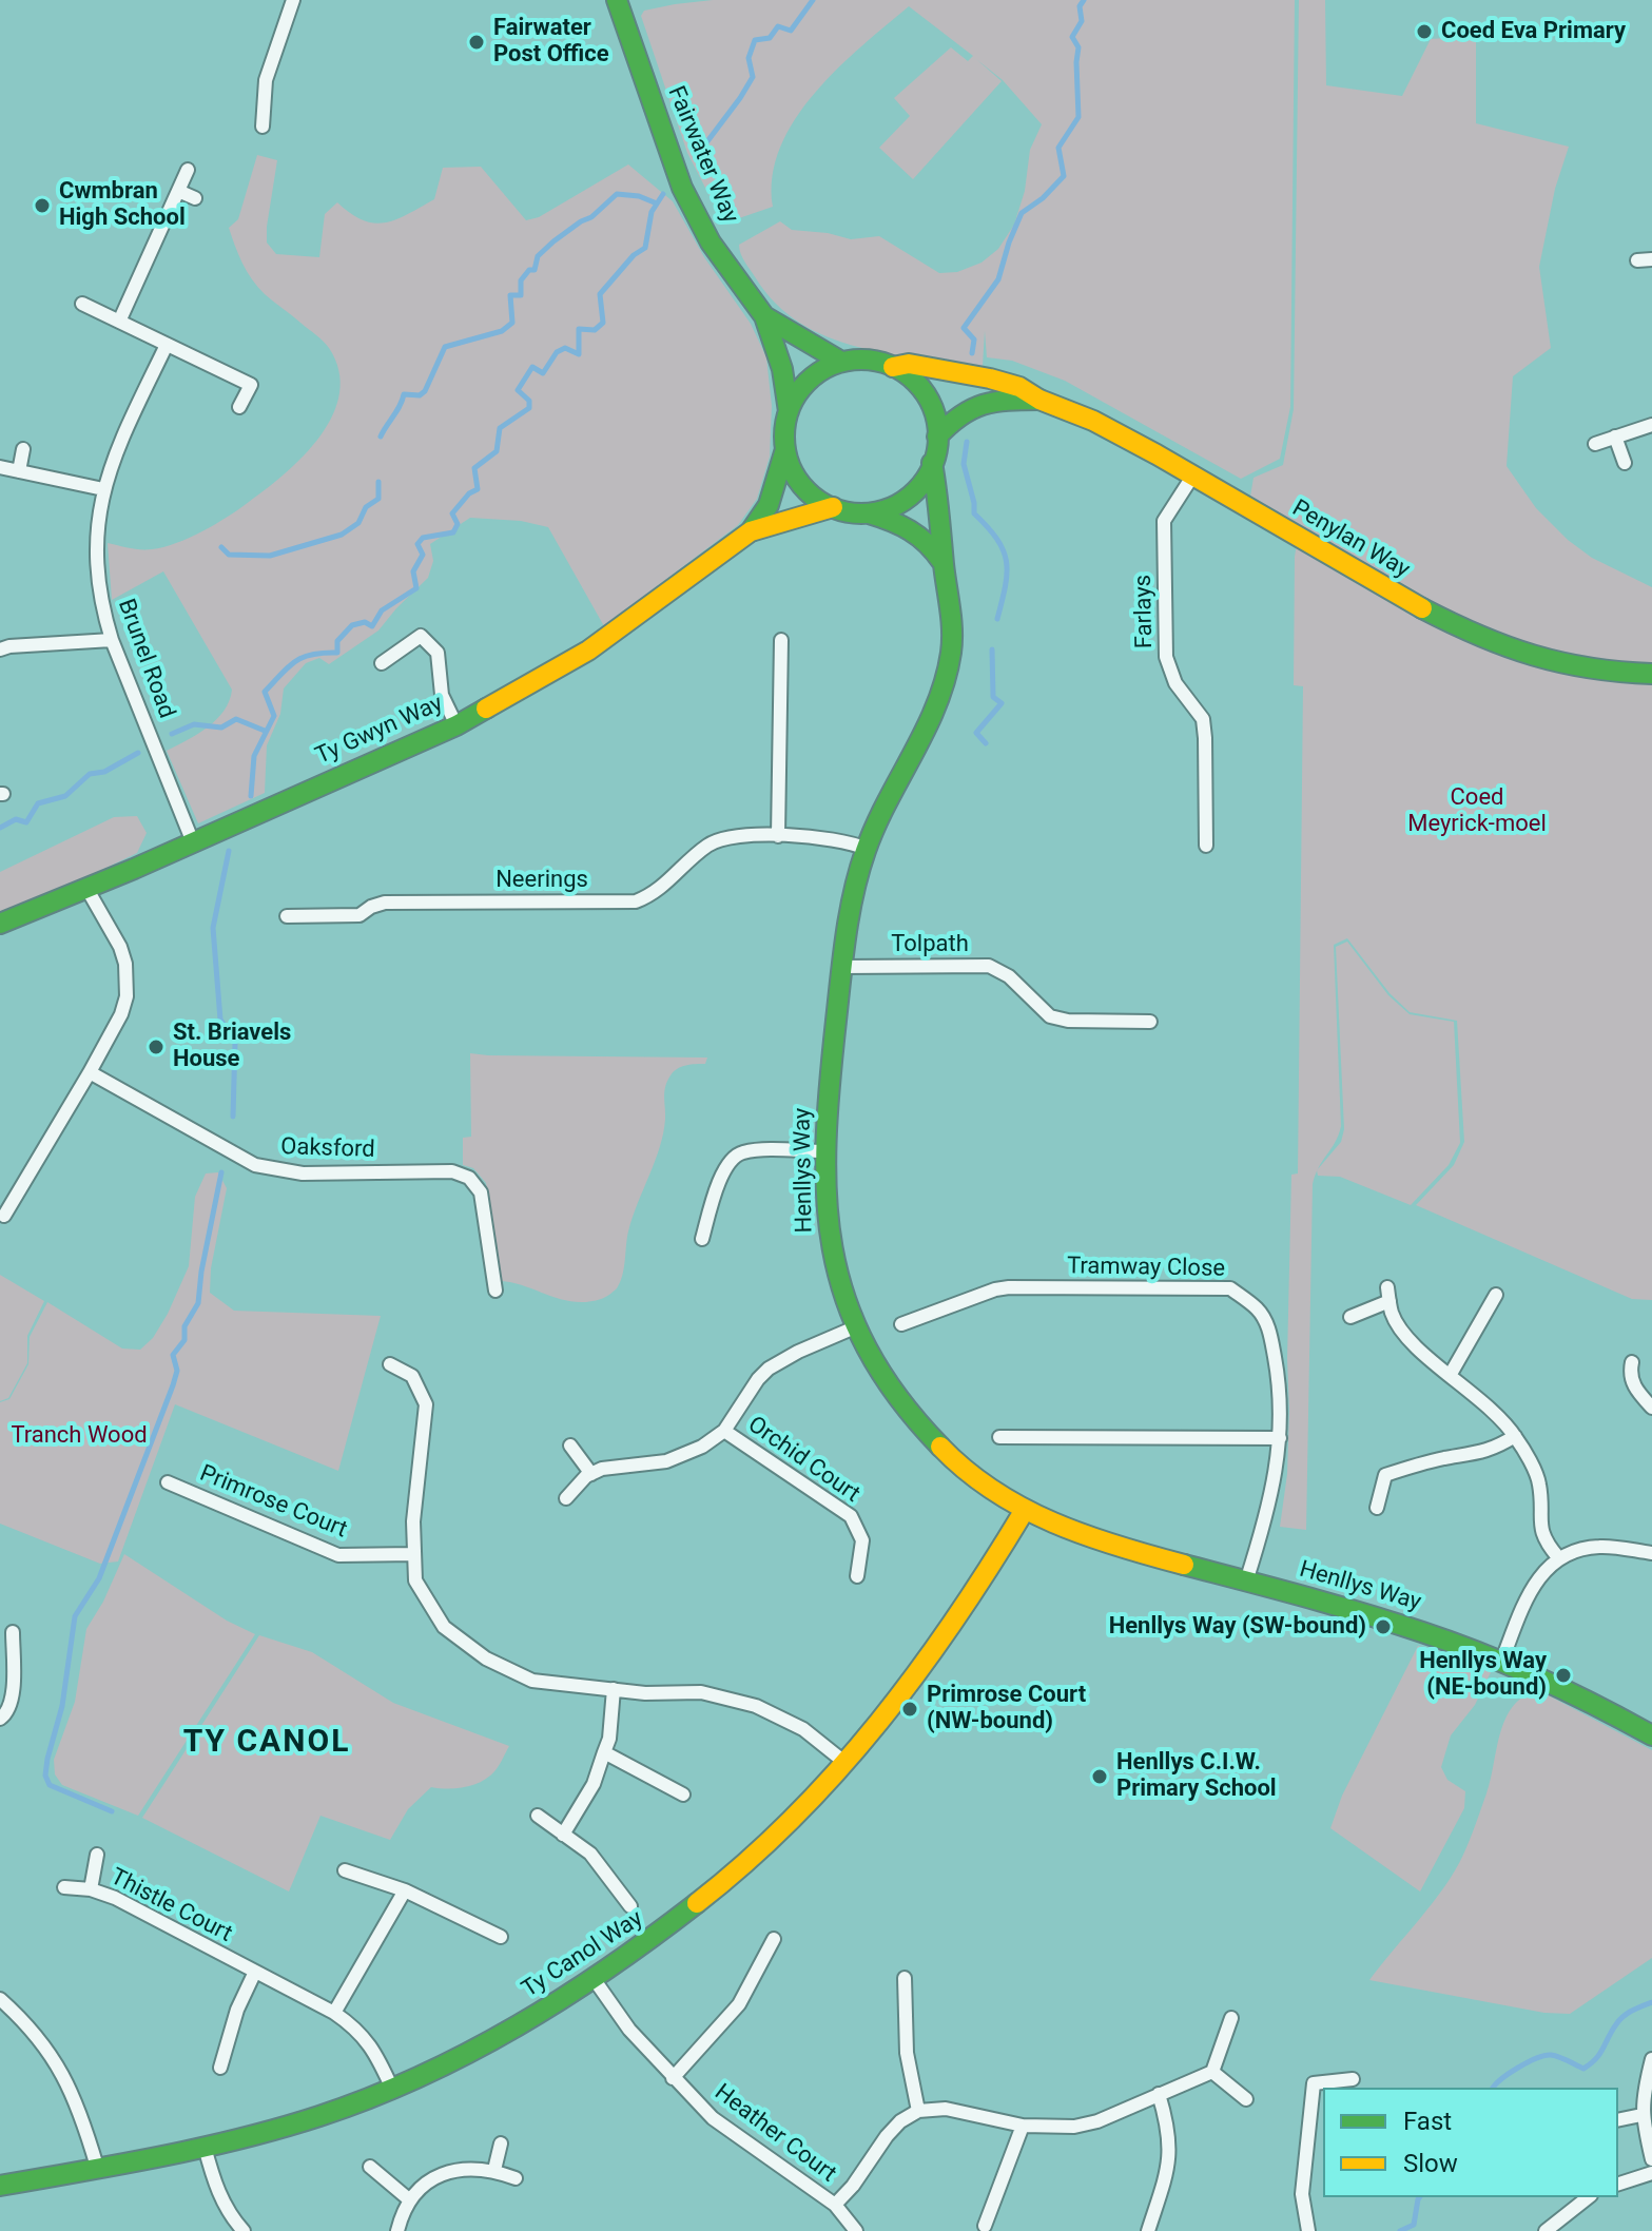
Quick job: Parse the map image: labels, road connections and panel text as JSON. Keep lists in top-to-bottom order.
{
  "streets": {
    "street": [
      "Fairwater Way",
      "Penylan Way",
      "Farlays",
      "Brunel Road",
      "Ty Gwyn Way",
      "Neerings",
      "Tolpath",
      "Oaksford",
      "Henllys Way",
      "Tramway Close",
      "Orchid Court",
      "Primrose Court",
      "Thistle Court",
      "Ty Canol Way",
      "Heather Court"
    ]
  },
  "crossings": [
    ["Fairwater Way", "Penylan Way"],
    ["Fairwater Way", "Ty Gwyn Way"],
    ["Fairwater Way", "Henllys Way"],
    ["Penylan Way", "Farlays"],
    ["Penylan Way", "Ty Gwyn Way"],
    ["Penylan Way", "Henllys Way"],
    ["Brunel Road", "Ty Gwyn Way"],
    ["Ty Gwyn Way", "Henllys Way"],
    ["Neerings", "Henllys Way"],
    ["Tolpath", "Henllys Way"],
    ["Henllys Way", "Tramway Close"],
    ["Henllys Way", "Orchid Court"],
    ["Henllys Way", "Ty Canol Way"],
    ["Thistle Court", "Ty Canol Way"],
    ["Ty Canol Way", "Heather Court"]
  ],
  "districts": ["TY CANOL"],
  "parks": ["Coed Meyrick-moel", "Tranch Wood"],
  "places": [
    "Coed Eva Primary",
    "Fairwater Post Office",
    "Cwmbran High School",
    "St. Briavels House",
    "Henllys Way (SW-bound)",
    "Henllys Way (NE-bound)",
    "Primrose Court (NW-bound)",
    "Henllys C.I.W. Primary School"
  ],
  "legend": ["Fast", "Slow"]
}
